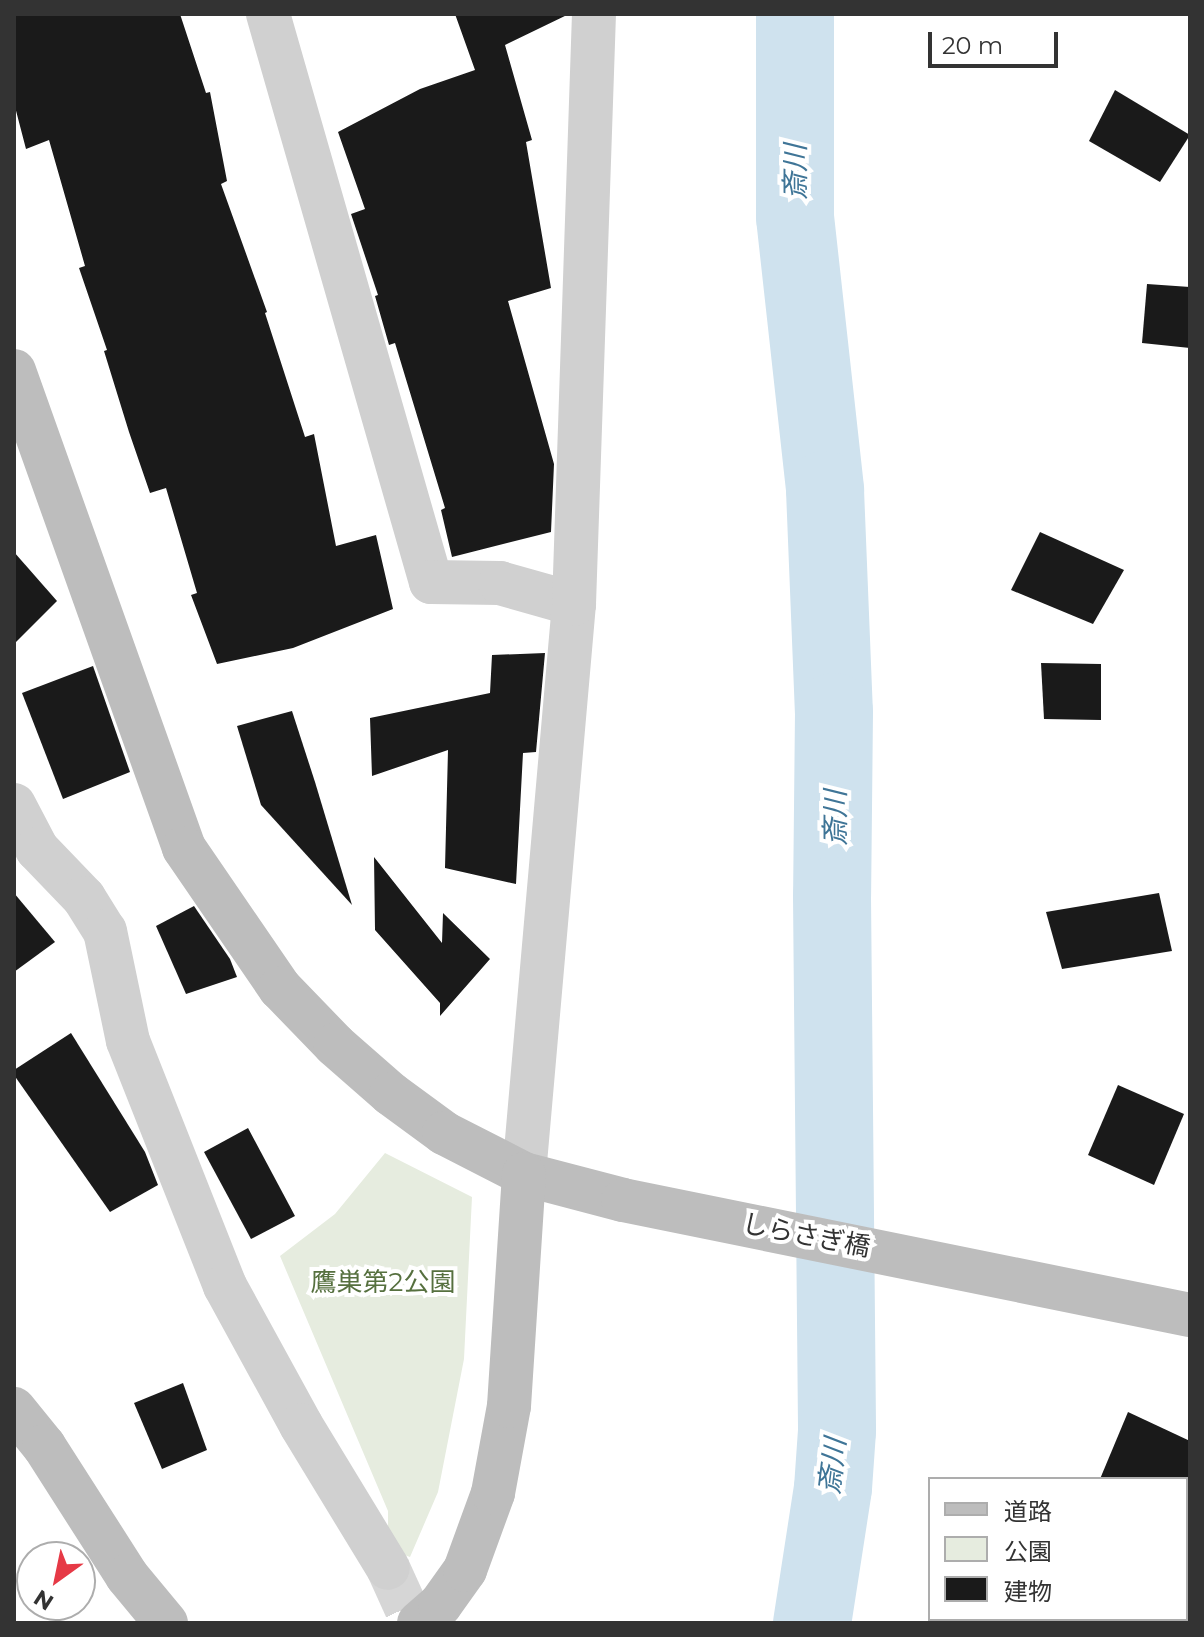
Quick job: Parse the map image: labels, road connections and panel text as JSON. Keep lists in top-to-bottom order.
{
  "streets": {
    "street": ["しらさぎ橋"]
  },
  "water": ["斎川"],
  "parks": ["鷹巣第2公園"],
  "legend": ["道路", "公園", "建物"],
  "scale_bar": "20 m",
  "north": "bottom left"
}
